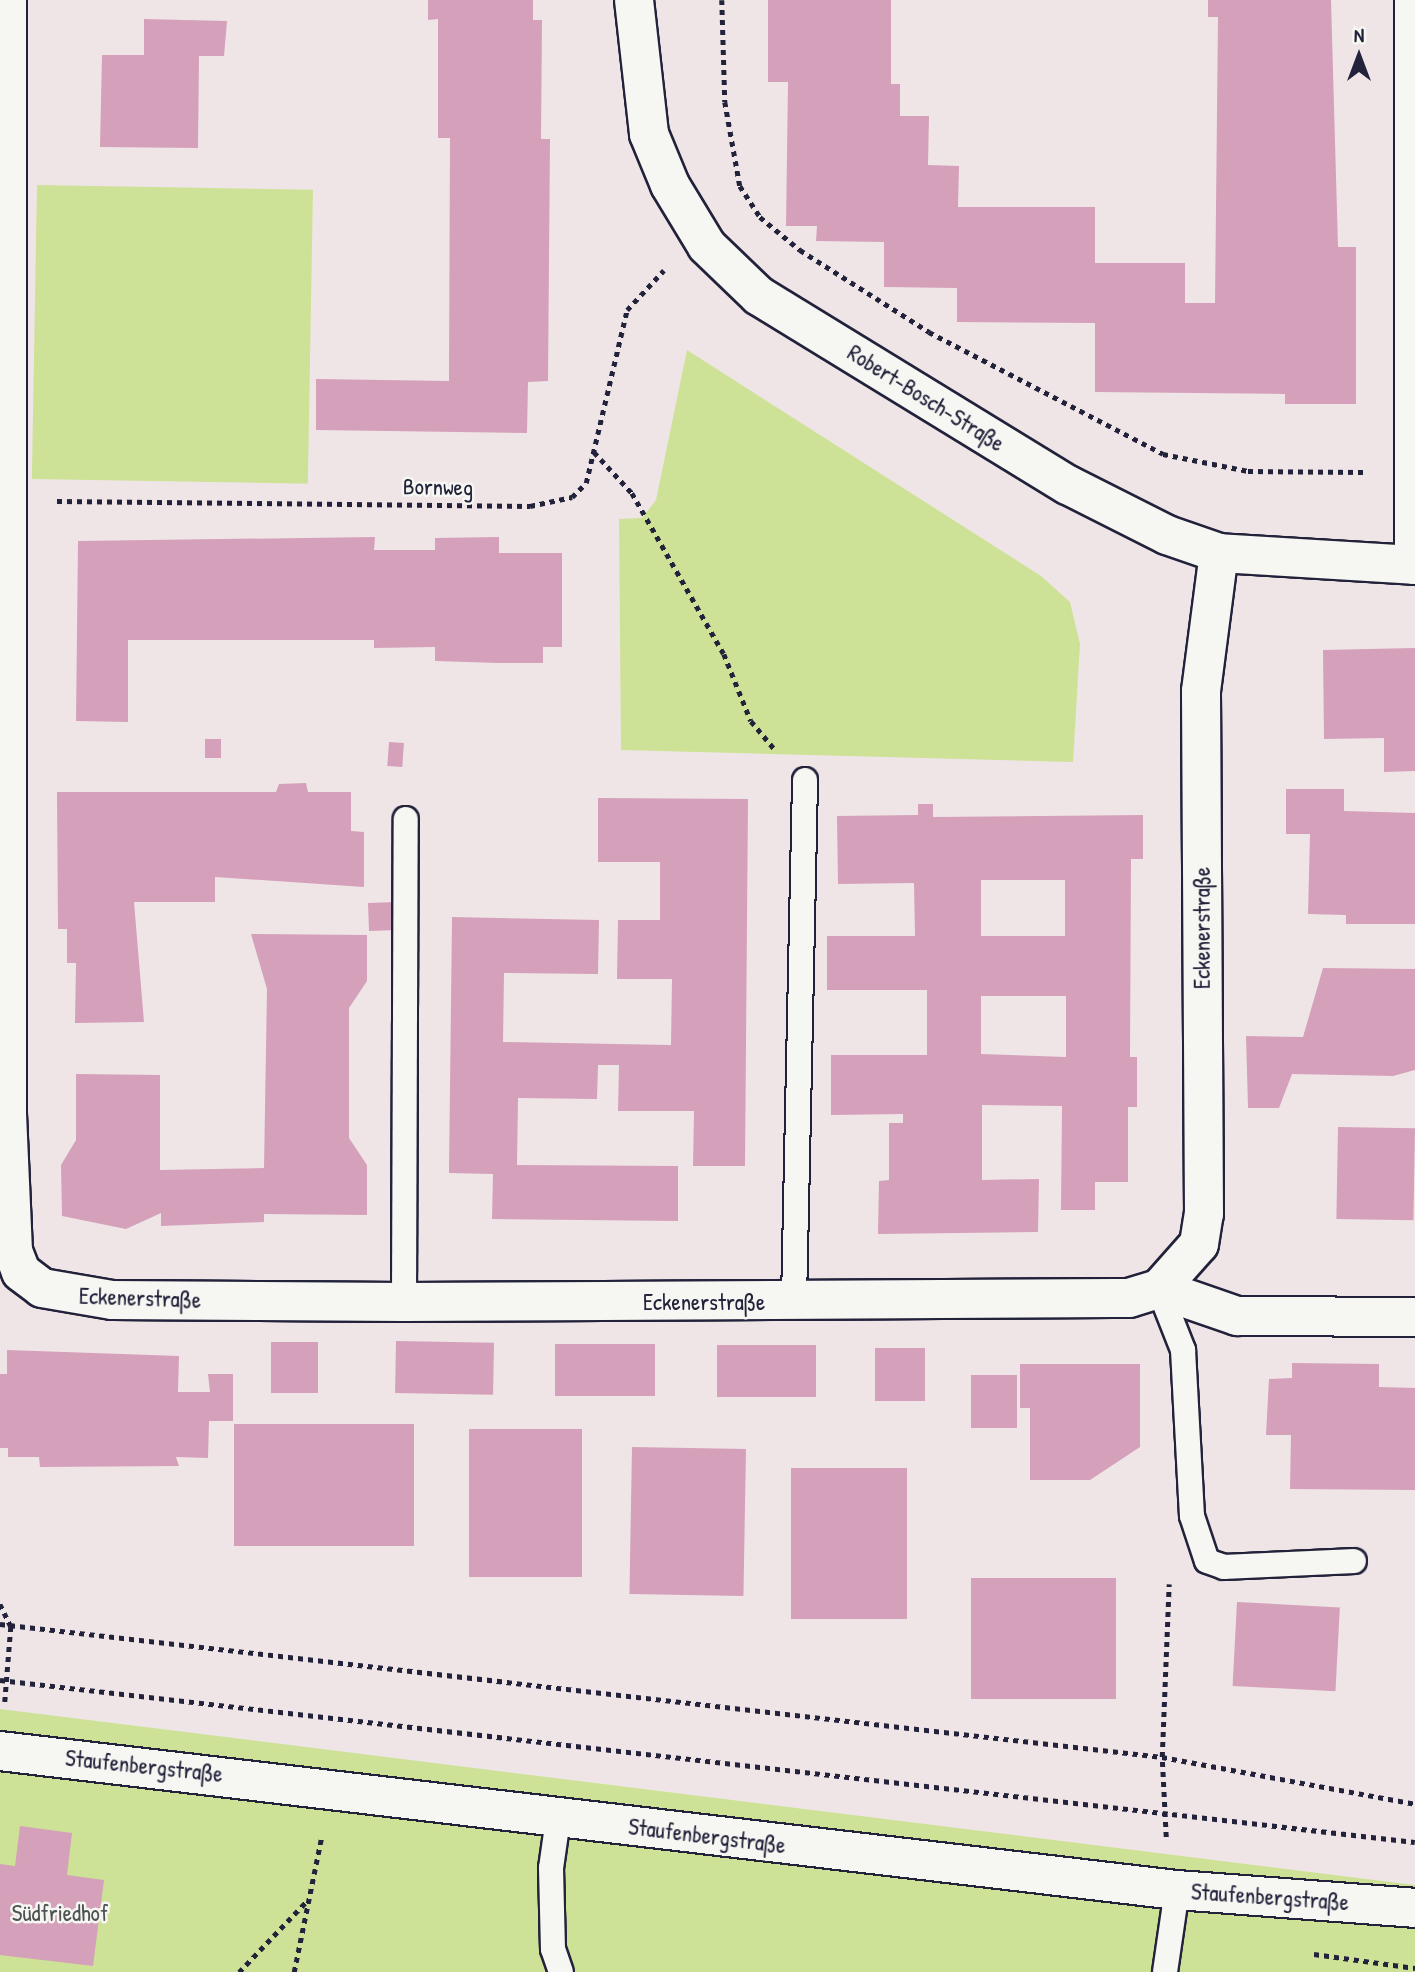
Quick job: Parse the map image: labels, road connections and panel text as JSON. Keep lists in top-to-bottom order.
{
  "streets": {
    "street": ["Robert-Bosch-Straße", "Eckenerstraße", "Staufenbergstraße"],
    "path": ["Bornweg"]
  },
  "crossings": [
    ["Robert-Bosch-Straße", "Bornweg"],
    ["Robert-Bosch-Straße", "Eckenerstraße"],
    ["Bornweg", "Eckenerstraße"]
  ],
  "parks": ["Südfriedhof"],
  "north": "top"
}
